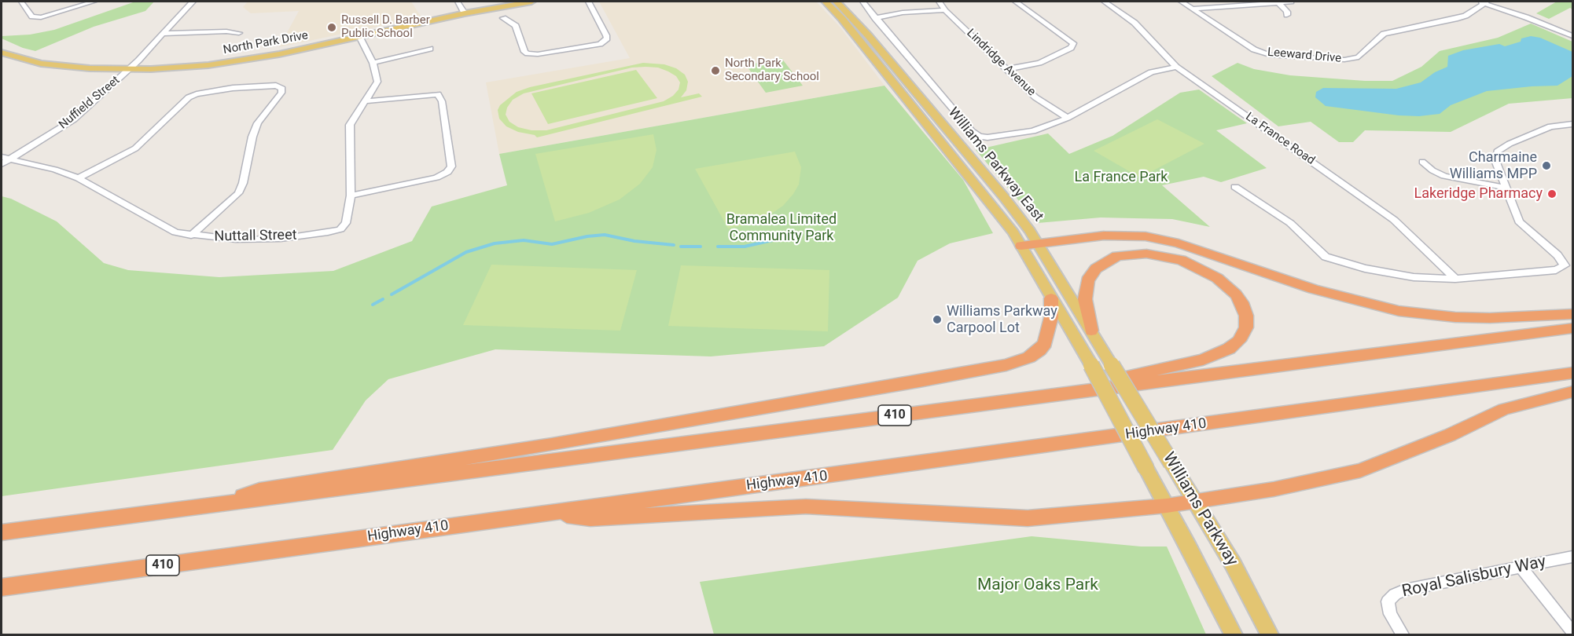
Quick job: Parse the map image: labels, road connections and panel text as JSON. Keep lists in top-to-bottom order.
{
  "streets": {
    "highway": ["410", "Highway 410"],
    "main road": ["North Park Drive", "Williams Parkway East", "Williams Parkway"],
    "street": [
      "Leeward Drive",
      "Lindridge Avenue",
      "Nuffield Street",
      "La France Road",
      "Nuttall Street",
      "Royal Salisbury Way"
    ]
  },
  "crossings": [
    ["North Park Drive", "Nuffield Street"],
    ["North Park Drive", "Nuttall Street"],
    ["Nuffield Street", "Nuttall Street"],
    ["Williams Parkway East", "Williams Parkway"]
  ],
  "parks": ["La France Park", "Bramalea Limited Community Park", "Major Oaks Park"],
  "places": [
    "Russell D. Barber Public School",
    "North Park Secondary School",
    "Charmaine Williams MPP",
    "Lakeridge Pharmacy",
    "Williams Parkway Carpool Lot"
  ]
}
